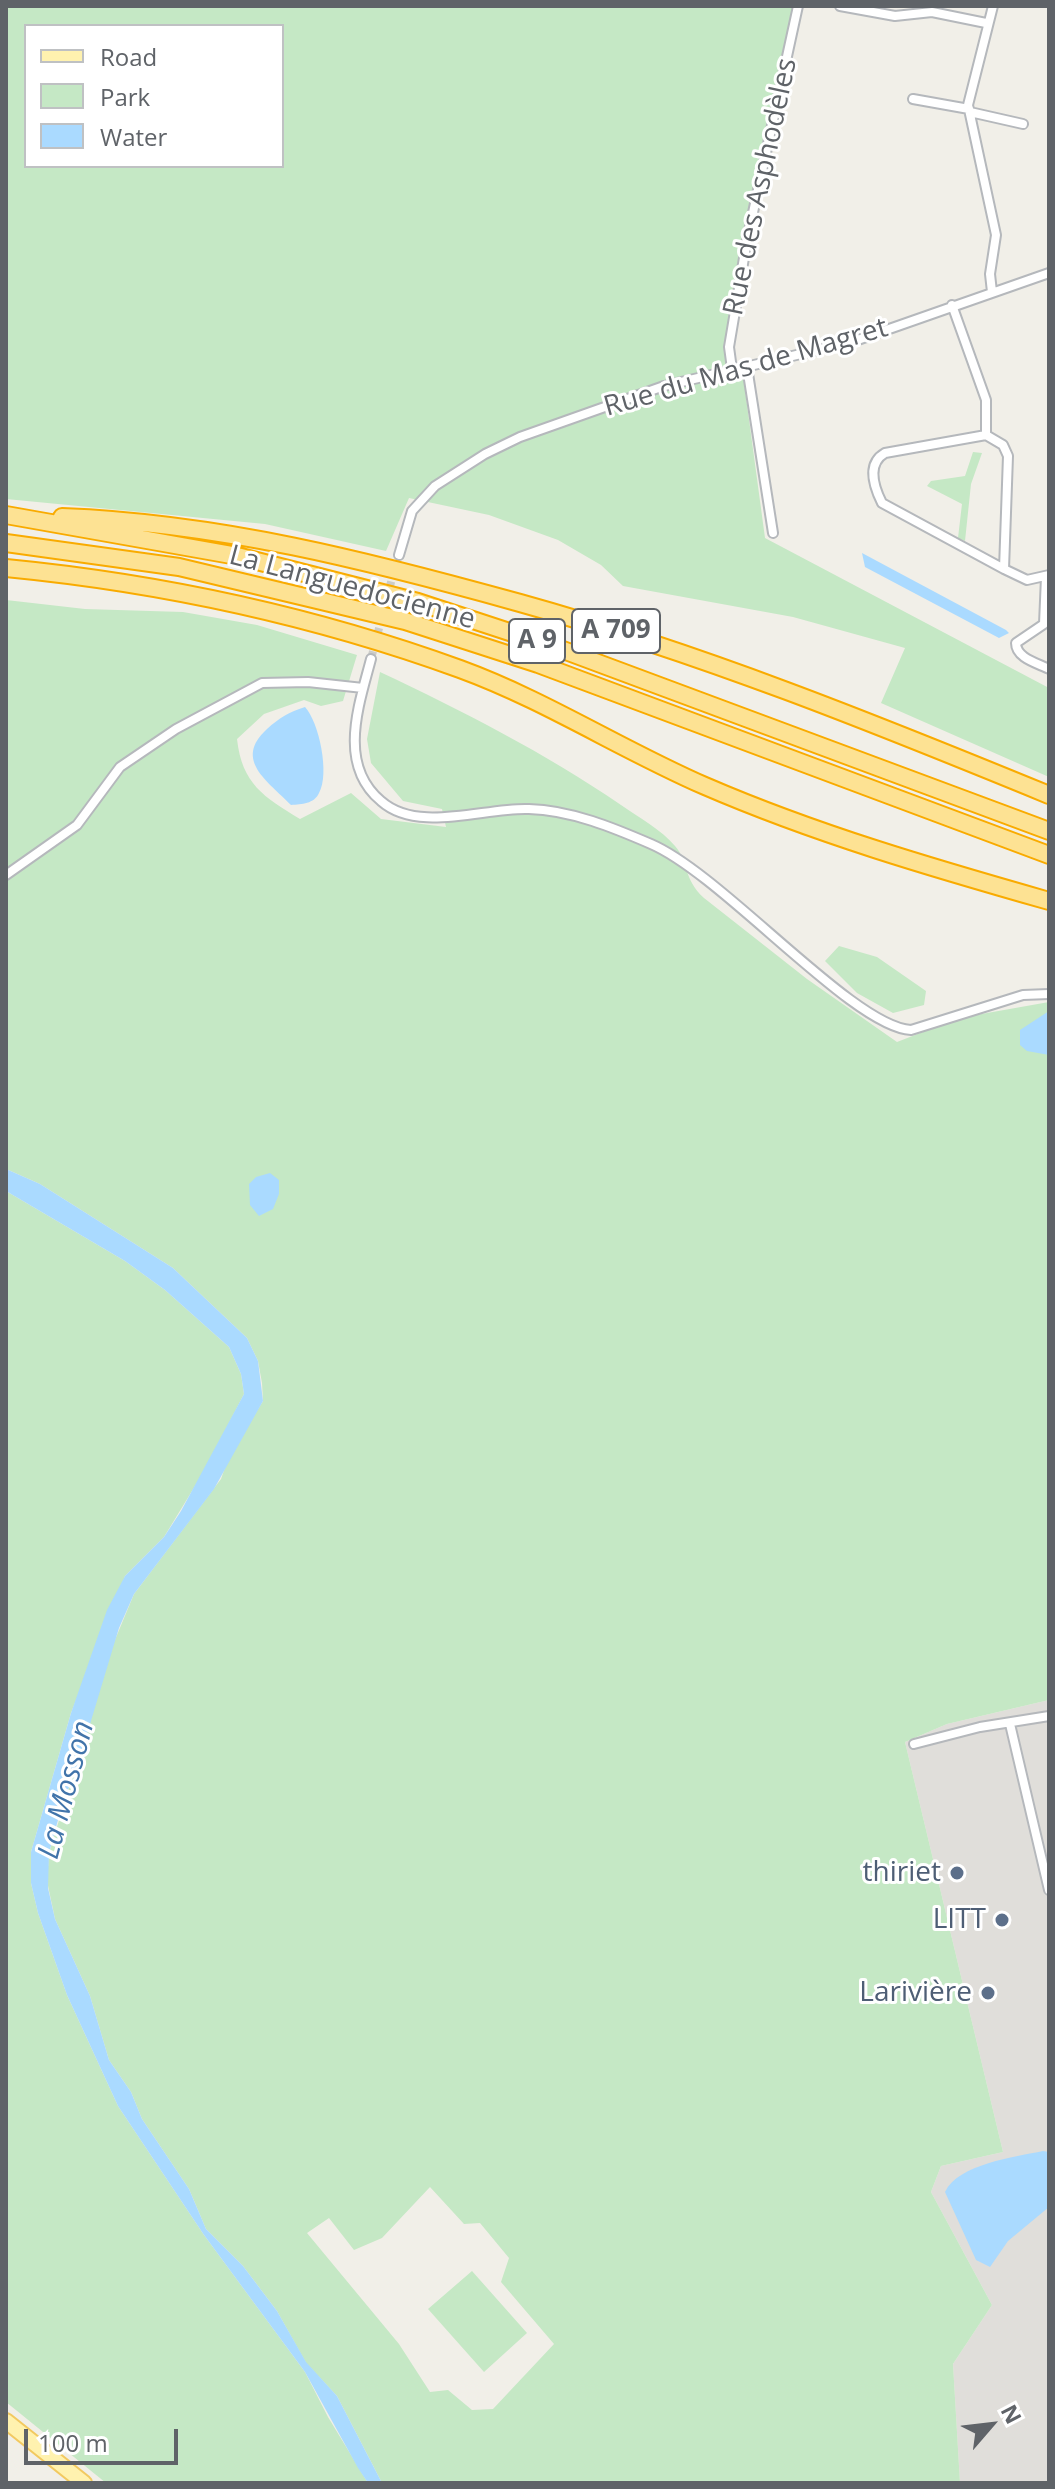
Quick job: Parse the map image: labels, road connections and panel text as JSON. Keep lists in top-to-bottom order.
{
  "streets": {
    "highway": ["La Languedocienne", "A 709", "A 9"],
    "street": ["Rue des Asphodèles", "Rue du Mas de Magret"]
  },
  "crossings": [
    ["Rue des Asphodèles", "Rue du Mas de Magret"],
    ["La Languedocienne", "A 709"]
  ],
  "water": ["La Mosson"],
  "places": ["thiriet", "LITT", "Larivière"],
  "legend": ["Road", "Park", "Water"],
  "scale_bar": "100 m",
  "north": "top right"
}
